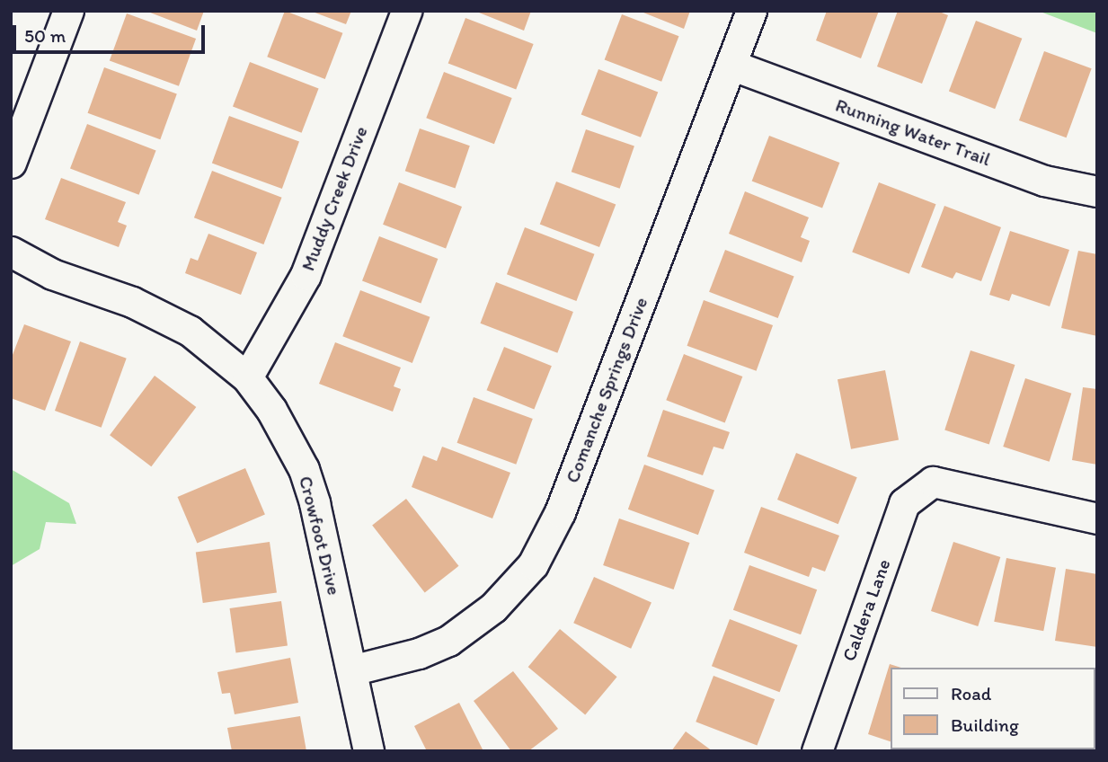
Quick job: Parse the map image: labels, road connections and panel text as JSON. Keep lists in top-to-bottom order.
{
  "streets": {
    "street": [
      "Running Water Trail",
      "Muddy Creek Drive",
      "Comanche Springs Drive",
      "Crowfoot Drive",
      "Caldera Lane"
    ]
  },
  "crossings": [
    ["Running Water Trail", "Comanche Springs Drive"],
    ["Muddy Creek Drive", "Crowfoot Drive"],
    ["Comanche Springs Drive", "Crowfoot Drive"]
  ],
  "legend": ["Road", "Building"],
  "scale_bar": "50 m"
}
